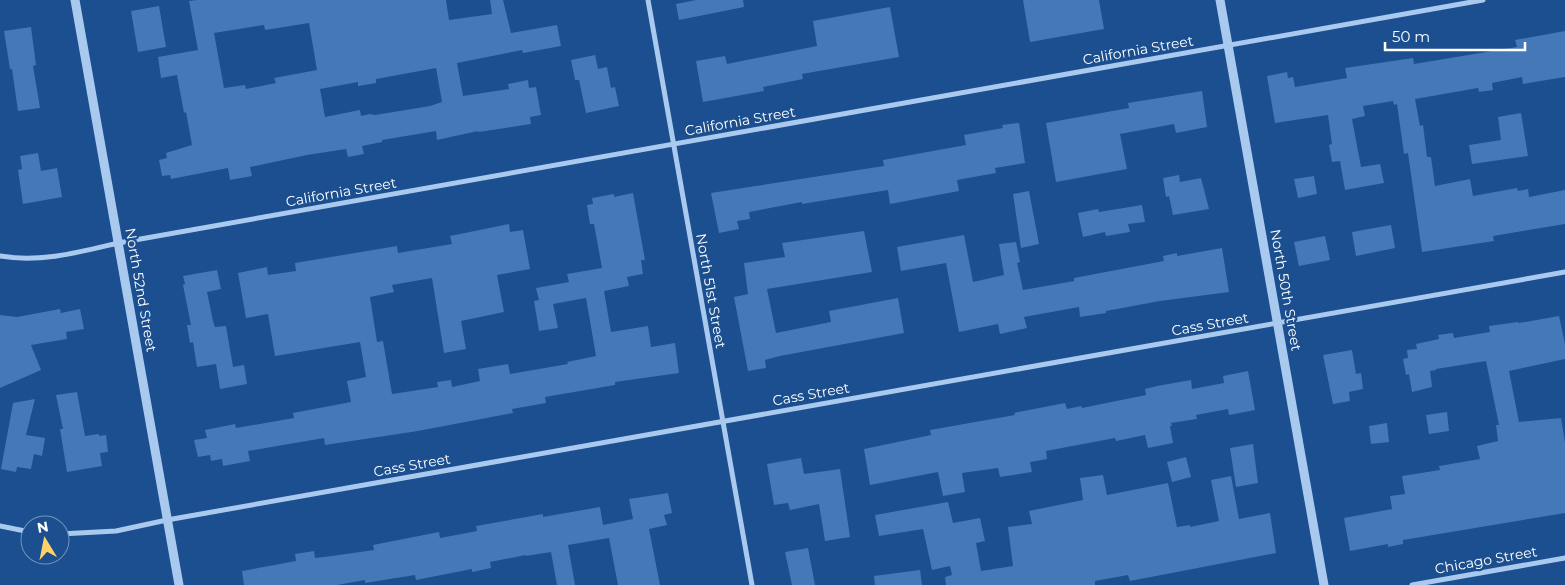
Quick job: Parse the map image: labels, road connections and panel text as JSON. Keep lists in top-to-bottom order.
{
  "streets": {
    "street": [
      "California Street",
      "North 52nd Street",
      "North 50th Street",
      "North 51st Street",
      "Cass Street",
      "Chicago Street"
    ]
  },
  "crossings": [
    ["California Street", "North 52nd Street"],
    ["California Street", "North 50th Street"],
    ["California Street", "North 51st Street"],
    ["North 52nd Street", "Cass Street"],
    ["North 50th Street", "Cass Street"],
    ["North 51st Street", "Cass Street"]
  ],
  "scale_bar": "50 m",
  "north": "top"
}
